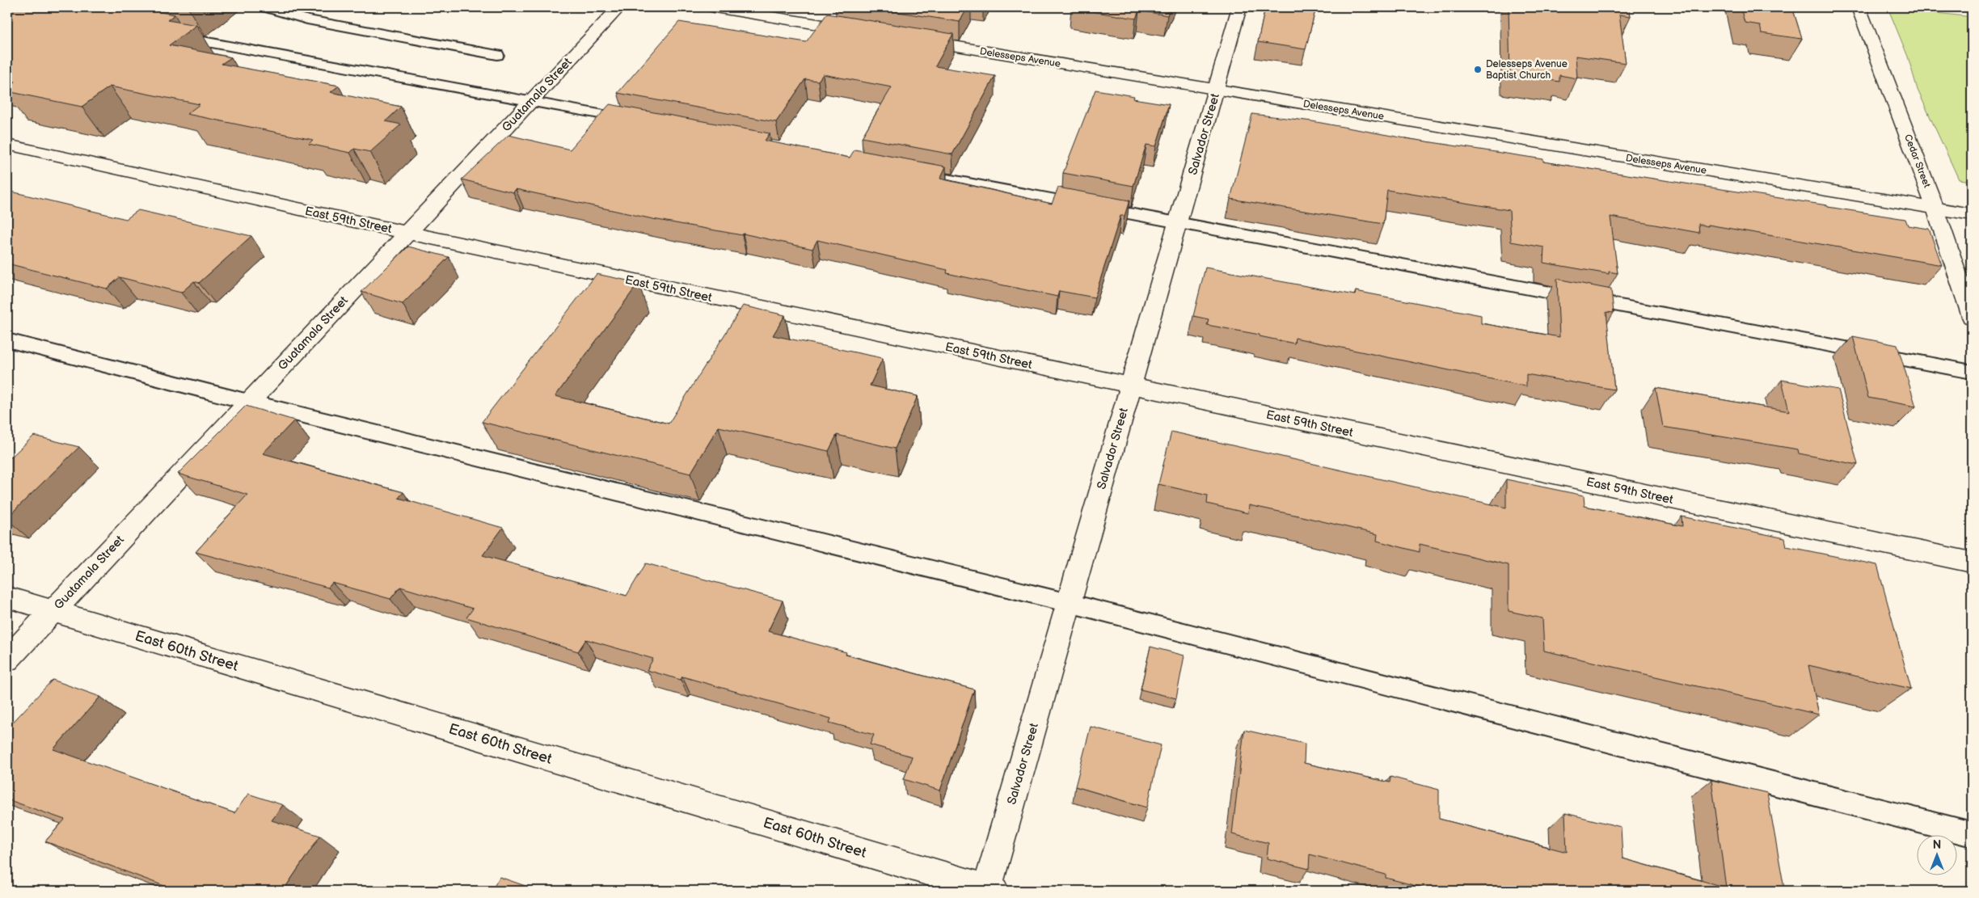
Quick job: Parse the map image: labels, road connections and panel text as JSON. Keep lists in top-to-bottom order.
{
  "streets": {
    "street": [
      "Delesseps Avenue",
      "Guatamala Street",
      "Salvador Street",
      "Cedar Street",
      "East 59th Street",
      "East 60th Street"
    ]
  },
  "crossings": [
    ["Delesseps Avenue", "Salvador Street"],
    ["Delesseps Avenue", "Cedar Street"],
    ["Guatamala Street", "East 59th Street"],
    ["Guatamala Street", "East 60th Street"],
    ["Salvador Street", "East 59th Street"],
    ["Salvador Street", "East 60th Street"]
  ],
  "places": ["Delesseps Avenue Baptist Church"],
  "north": "top"
}
